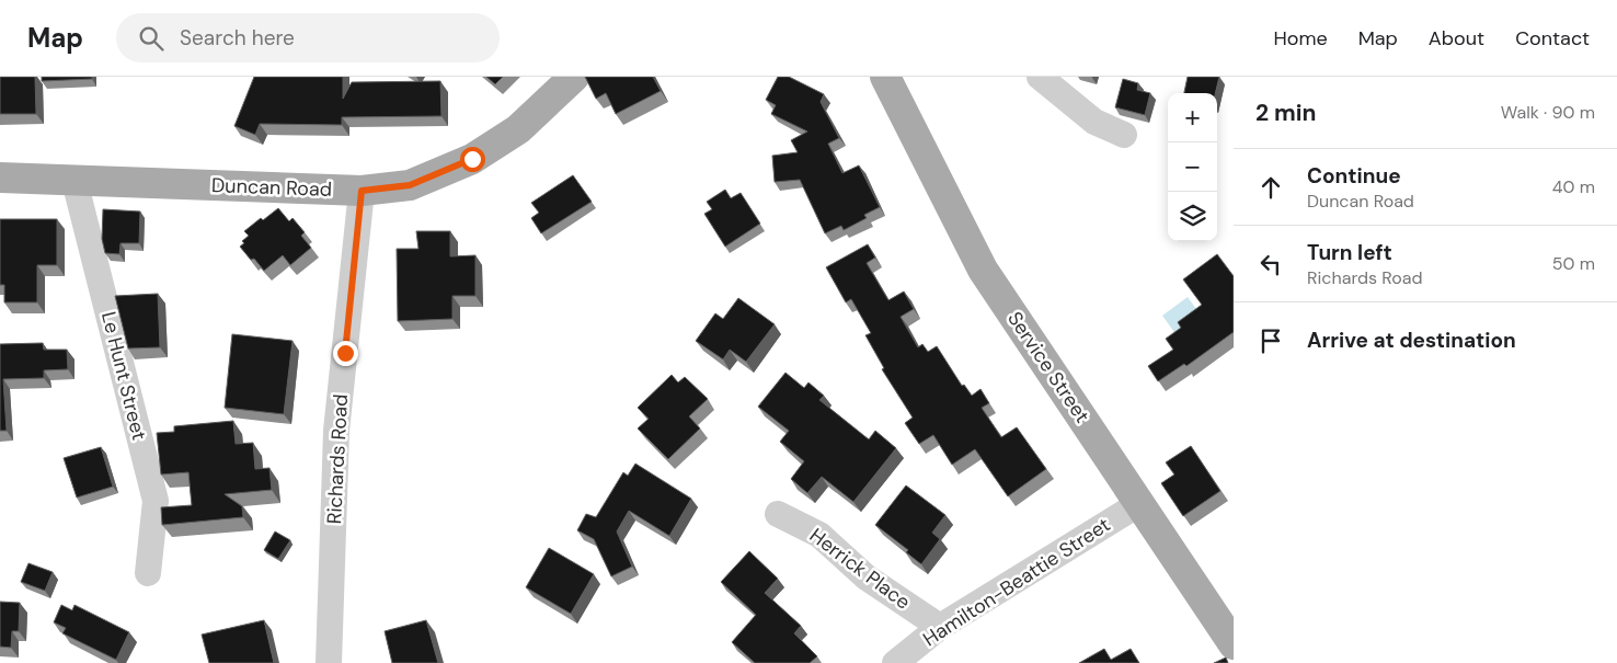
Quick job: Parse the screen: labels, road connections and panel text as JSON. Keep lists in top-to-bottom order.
{
  "streets": {
    "main road": ["Duncan Road", "Service Street"],
    "street": [
      "Le Hunt Street",
      "Richards Road",
      "Herrick Place",
      "Hamilton-Beattie Street"
    ]
  },
  "crossings": [
    ["Duncan Road", "Le Hunt Street"],
    ["Duncan Road", "Richards Road"],
    ["Service Street", "Hamilton-Beattie Street"],
    ["Herrick Place", "Hamilton-Beattie Street"]
  ],
  "page": {
    "header": "Map",
    "search": "Search here",
    "nav": [
      "Home",
      "Map",
      "About",
      "Contact"
    ],
    "heading": ["2 min", "Walk · 90 m"],
    "map_buttons": ["+", "−"],
    "list": [
      ["Continue", "Duncan Road", "40 m"],
      ["Turn left", "Richards Road", "50 m"],
      "Arrive at destination"
    ]
  }
}
